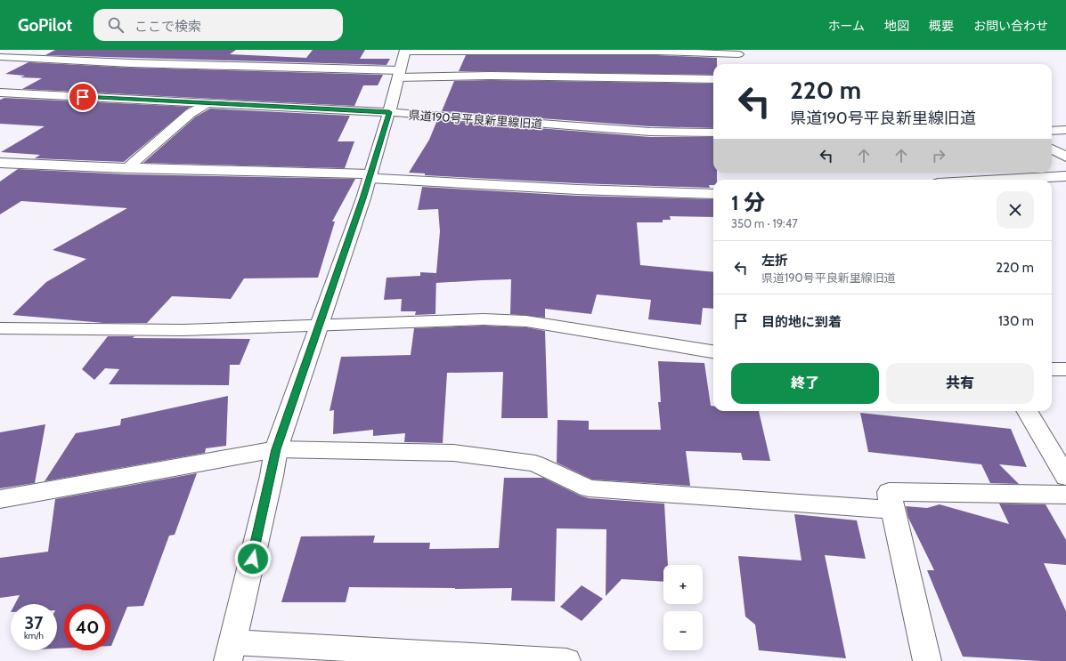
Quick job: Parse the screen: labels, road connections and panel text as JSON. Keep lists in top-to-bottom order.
{
  "streets": {
    "street": ["県道190号平良新里線旧道"]
  },
  "page": {
    "header": "GoPilot",
    "search": "ここで検索",
    "nav": [
      "ホーム",
      "地図",
      "概要",
      "お問い合わせ"
    ],
    "turn": ["220 m", "県道190号平良新里線旧道"],
    "heading": ["1 分", "350 m · 19:47"],
    "list": [
      {
        "name": "左折",
        "note": "県道190号平良新里線旧道",
        "value": "220 m"
      },
      {
        "name": "目的地に到着",
        "value": "130 m"
      }
    ],
    "buttons": ["終了", "共有"],
    "map_buttons": ["+", "−"],
    "speed": "37 km/h",
    "limit": "40"
  }
}
